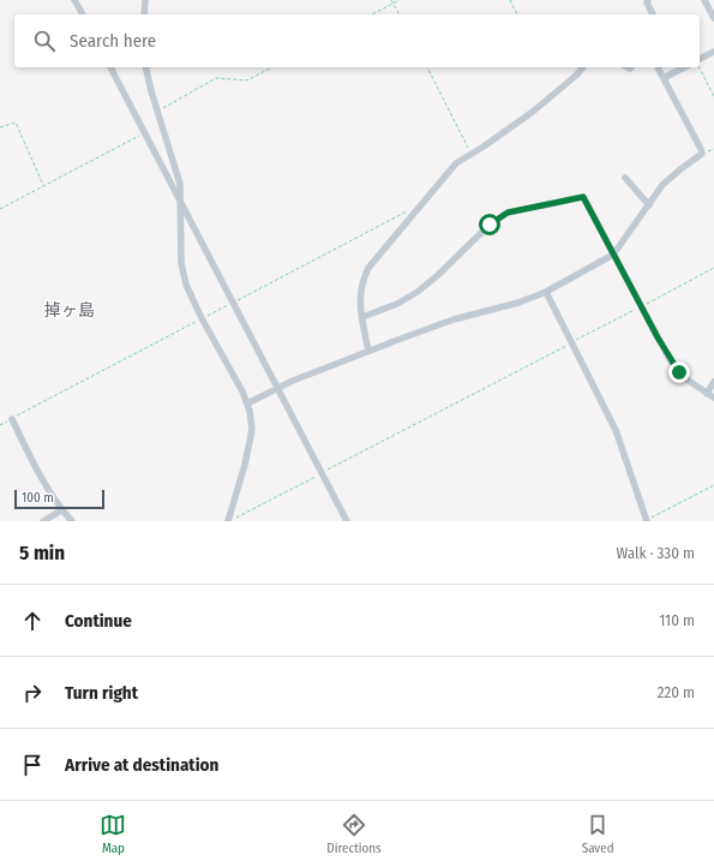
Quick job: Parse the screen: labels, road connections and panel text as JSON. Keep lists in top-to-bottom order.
{
  "districts": ["掉ヶ島"],
  "scale_bar": "100 m",
  "page": {
    "search": "Search here",
    "scale": "100 m",
    "heading": ["5 min", "Walk · 330 m"],
    "list": [
      ["Continue", "110 m"],
      ["Turn right", "220 m"],
      "Arrive at destination"
    ],
    "nav": ["Map", "Directions", "Saved"]
  }
}
